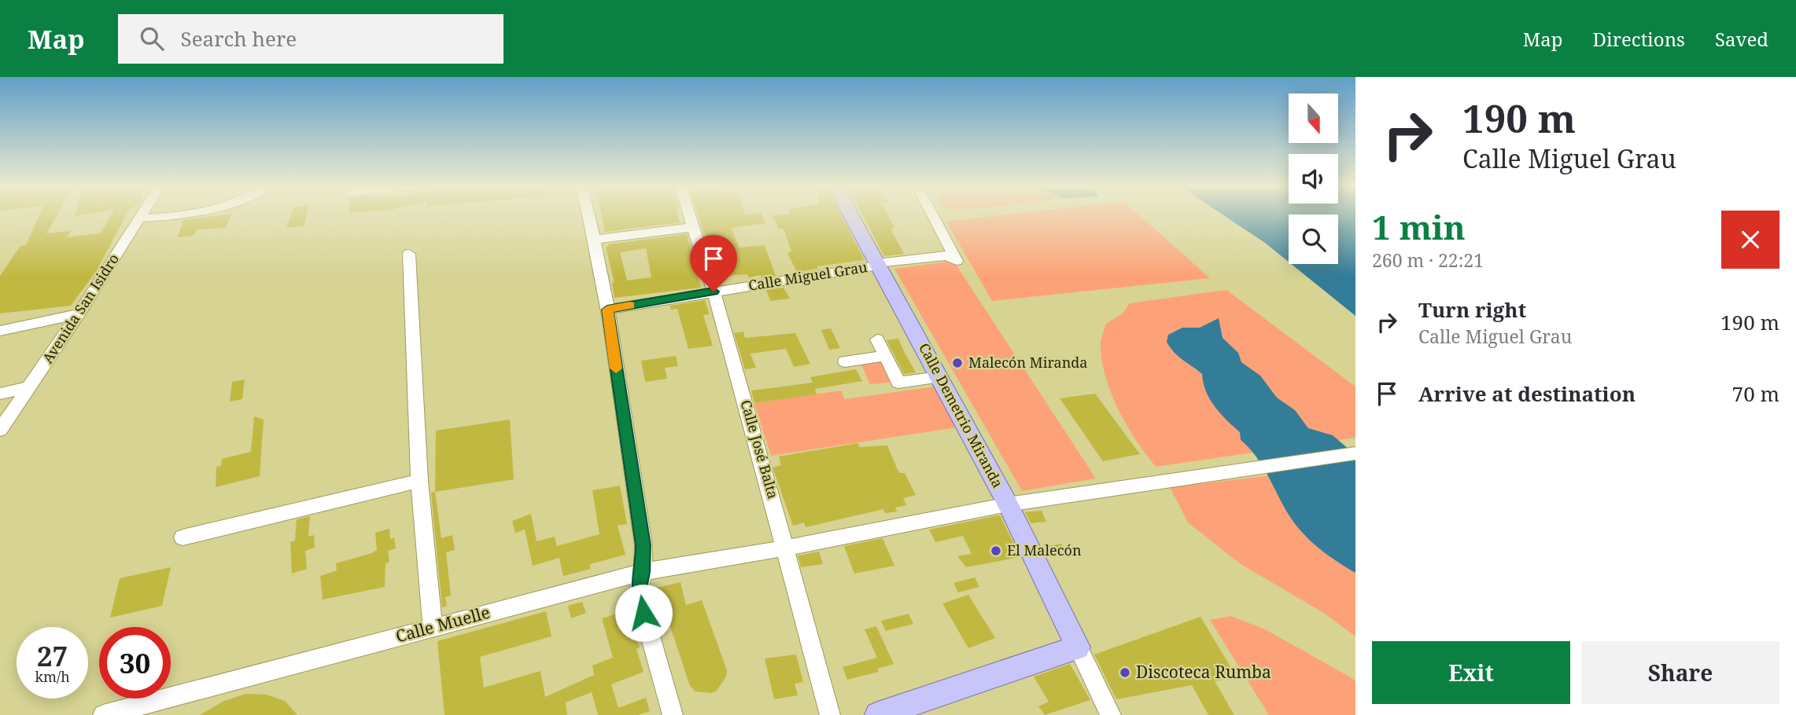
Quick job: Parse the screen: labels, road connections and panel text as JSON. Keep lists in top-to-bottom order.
{
  "streets": {
    "main road": ["Calle Demetrio Miranda"],
    "street": [
      "Calle Miguel Grau",
      "Avenida San Isidro",
      "Calle José Balta",
      "Calle Muelle"
    ]
  },
  "crossings": [
    ["Calle Miguel Grau", "Calle Demetrio Miranda"],
    ["Calle Miguel Grau", "Calle José Balta"],
    ["Calle Demetrio Miranda", "Calle Muelle"],
    ["Calle José Balta", "Calle Muelle"]
  ],
  "places": ["Malecón Miranda", "El Malecón", "Discoteca Rumba"],
  "north": "bottom",
  "page": {
    "header": "Map",
    "search": "Search here",
    "nav": ["Map", "Directions", "Saved"],
    "turn": ["190 m", "Calle Miguel Grau"],
    "heading": ["1 min", "260 m · 22:21"],
    "list": [
      {
        "name": "Turn right",
        "note": "Calle Miguel Grau",
        "value": "190 m"
      },
      {
        "name": "Arrive at destination",
        "value": "70 m"
      }
    ],
    "speed": "27 km/h",
    "limit": "30",
    "buttons": ["Exit", "Share"]
  }
}
